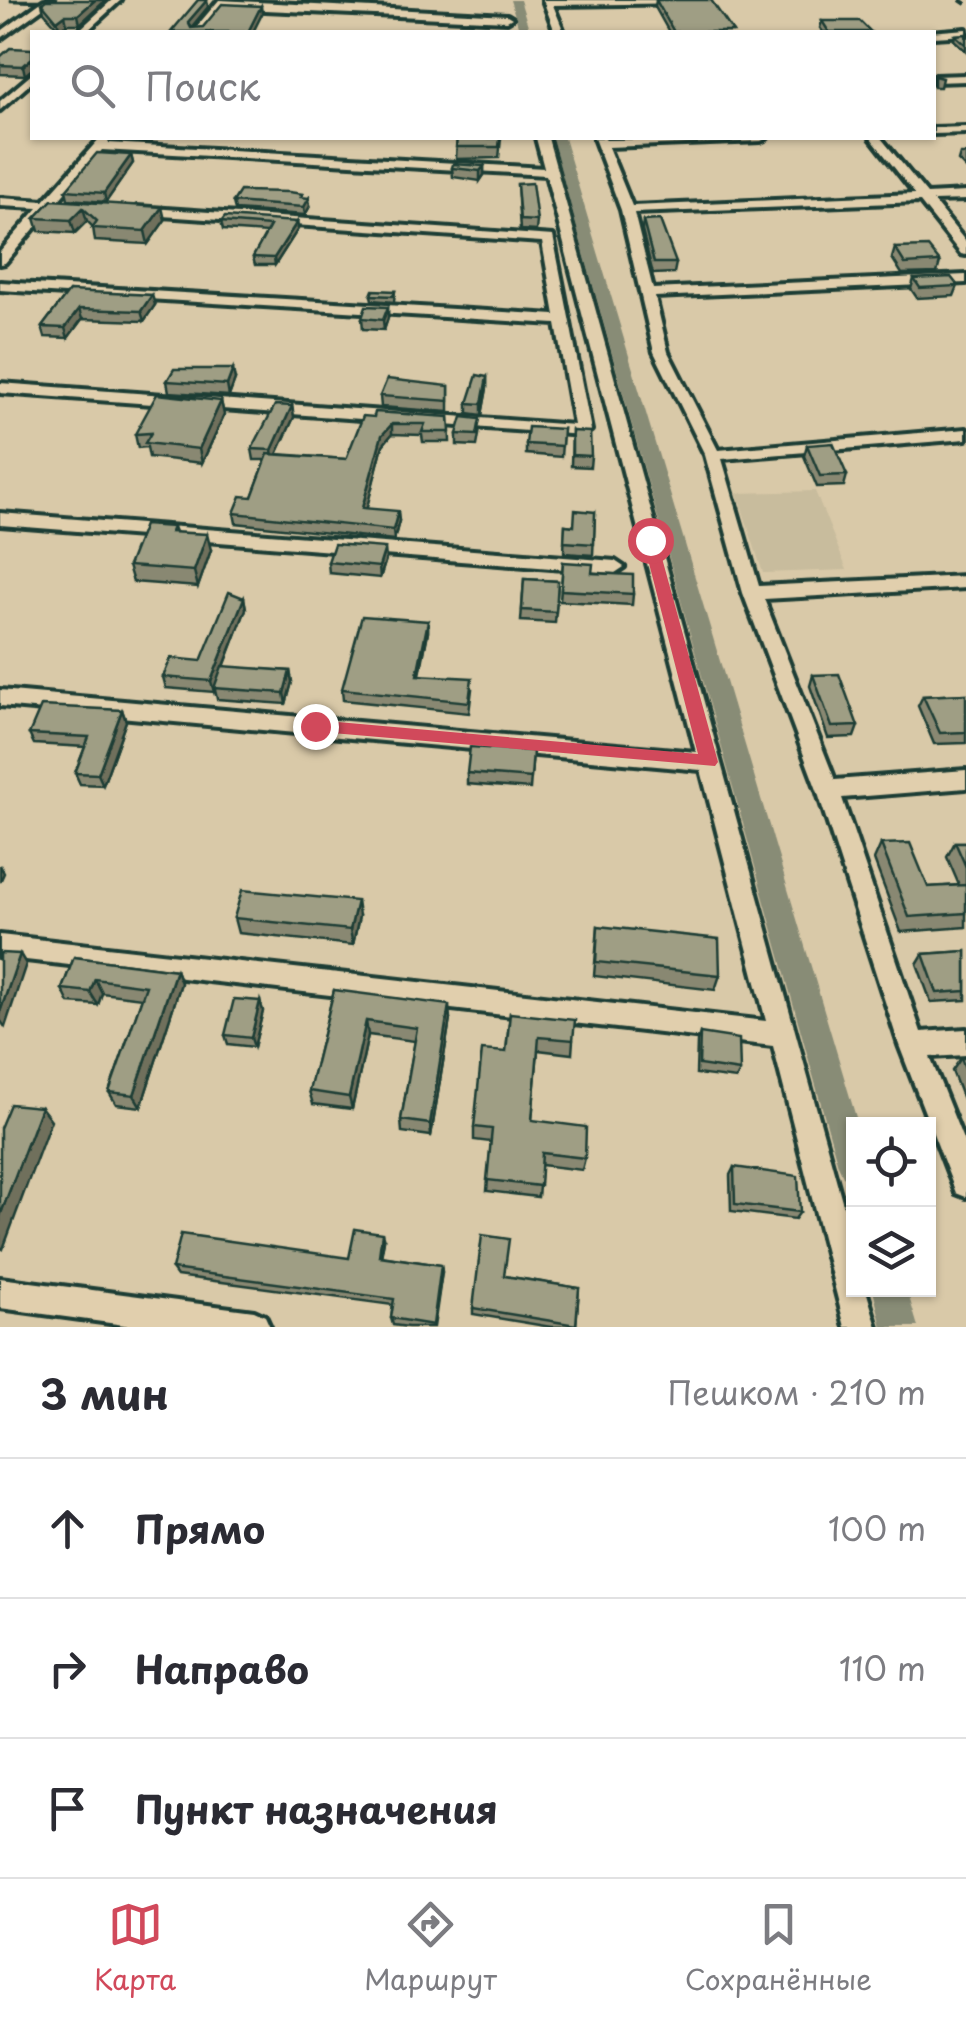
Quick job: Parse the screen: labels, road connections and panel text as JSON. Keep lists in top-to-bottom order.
{
  "page": {
    "search": "Поиск",
    "heading": ["3 мин", "Пешком · 210 m"],
    "list": [
      ["Прямо", "100 m"],
      ["Направо", "110 m"],
      "Пункт назначения"
    ],
    "nav": ["Карта", "Маршрут", "Сохранённые"]
  }
}
